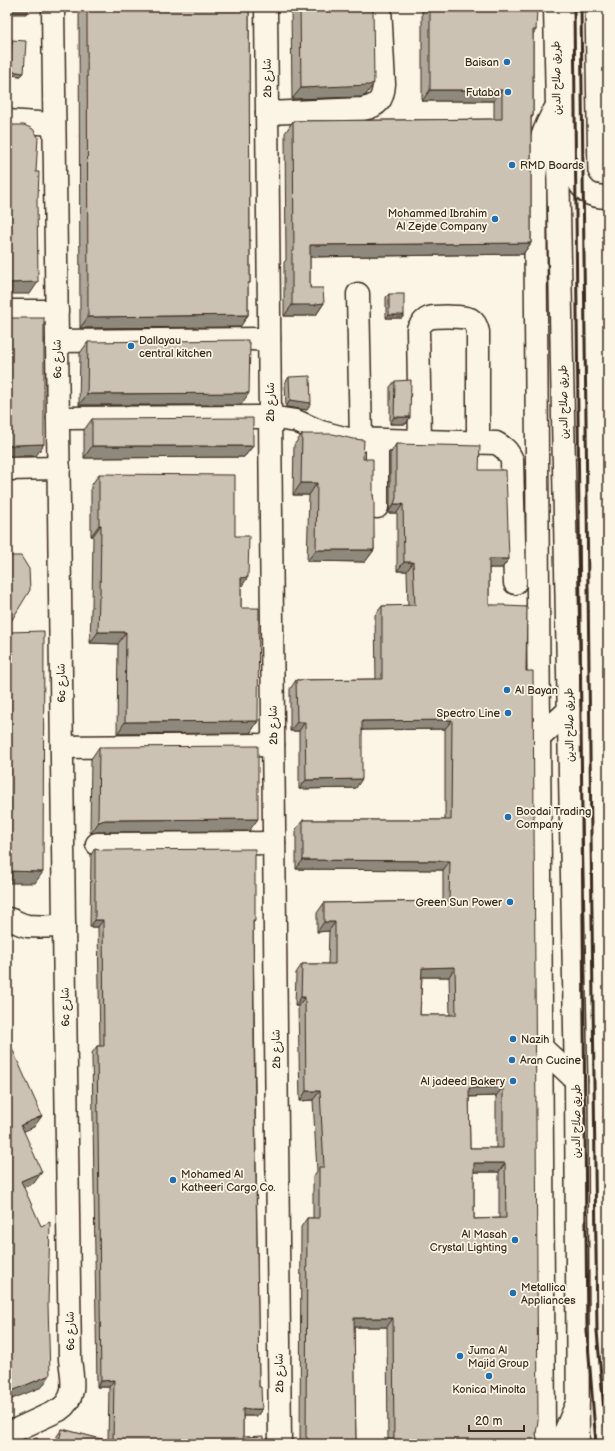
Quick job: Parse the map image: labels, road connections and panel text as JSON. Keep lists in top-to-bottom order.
{
  "streets": {
    "street": ["2b شارع", "طريق صلاح الدين", "6c شارع"]
  },
  "places": [
    "Baisan",
    "Futaba",
    "RMD Boards",
    "Mohammed Ibrahim Al Zejde Company",
    "Dallayau central kitchen",
    "Al Bayan",
    "Spectro Line",
    "Boodai Trading Company",
    "Green Sun Power",
    "Nazih",
    "Aran Cucine",
    "Al jadeed Bakery",
    "Mohamed Al Katheeri Cargo Co.",
    "Al Masah Crystal Lighting",
    "Metallica Appliances",
    "Juma Al Majid Group",
    "Konica Minolta"
  ],
  "scale_bar": "20 m"
}
